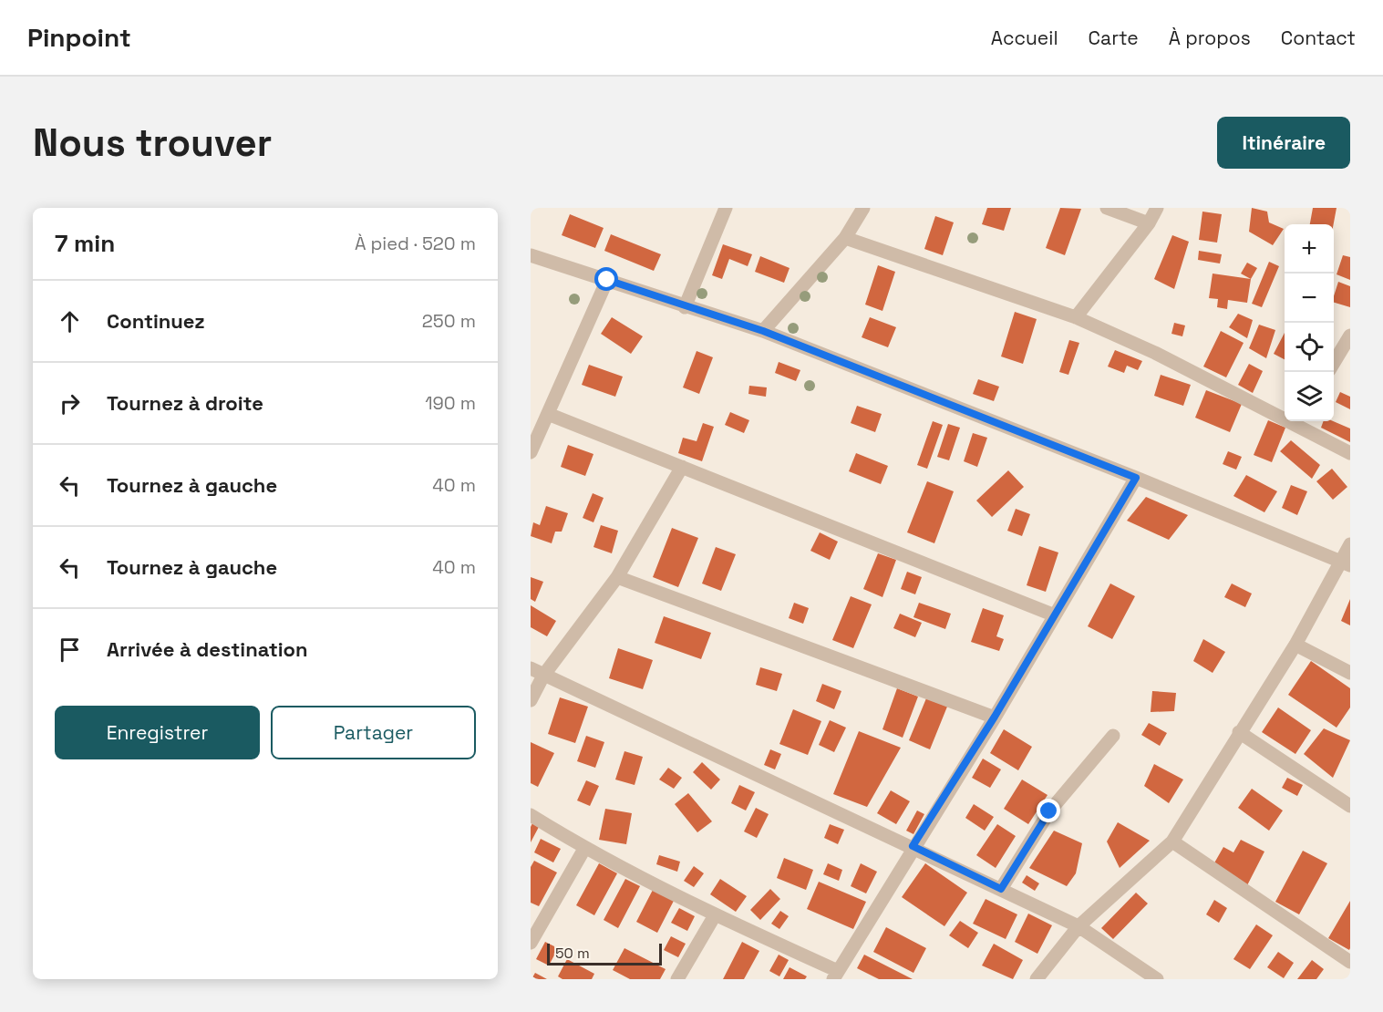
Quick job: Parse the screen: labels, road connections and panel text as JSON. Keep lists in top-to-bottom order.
{
  "scale_bar": "50 m",
  "page": {
    "header": "Pinpoint",
    "nav": [
      "Accueil",
      "Carte",
      "À propos",
      "Contact"
    ],
    "buttons": [
      "Itinéraire",
      ["Enregistrer", "Partager"]
    ],
    "title": "Nous trouver",
    "heading": ["7 min", "À pied · 520 m"],
    "map_buttons": ["+", "−"],
    "list": [
      ["Continuez", "250 m"],
      ["Tournez à droite", "190 m"],
      ["Tournez à gauche", "40 m"],
      ["Tournez à gauche", "40 m"],
      "Arrivée à destination"
    ],
    "scale": "50 m"
  }
}
